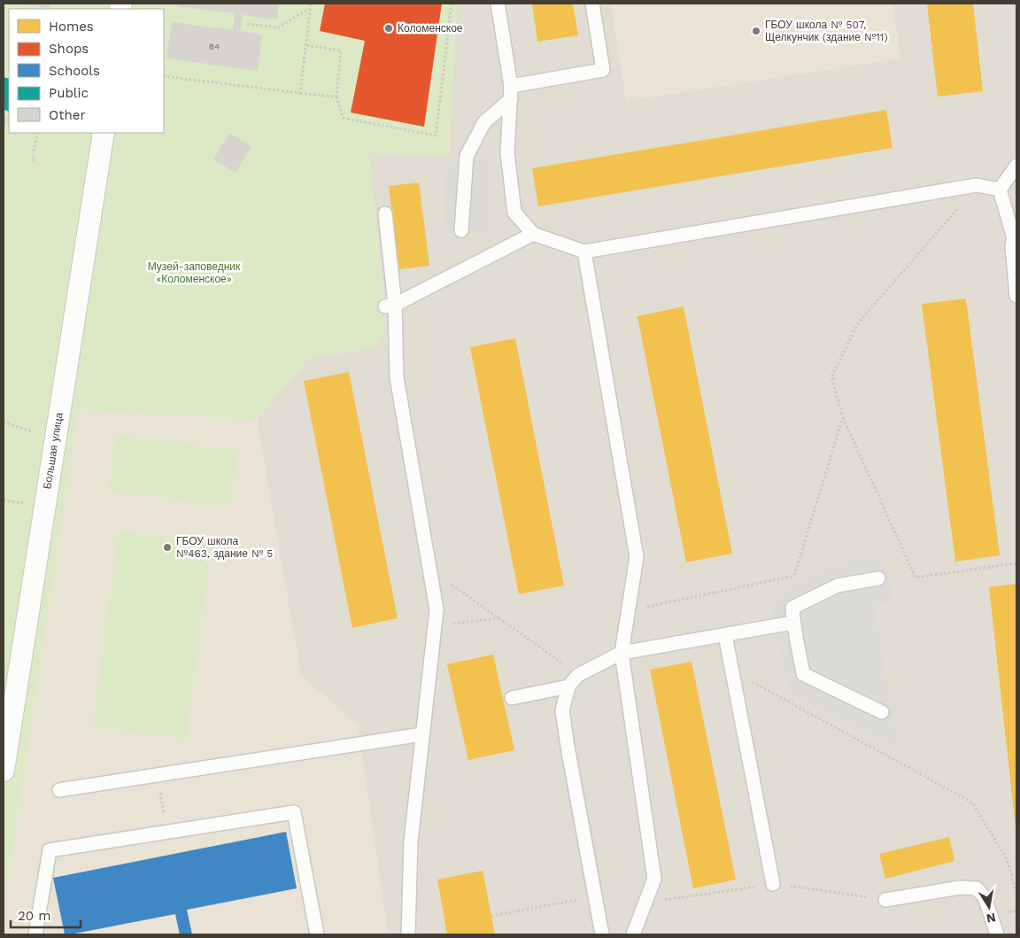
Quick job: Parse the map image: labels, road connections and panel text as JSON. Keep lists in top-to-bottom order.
{
  "streets": {
    "street": ["Большая улица"]
  },
  "parks": ["Музей-заповедник «Коломенское»"],
  "places": ["Коломенское", "ГБОУ школа № 507, Щелкунчик (здание №11)", "ГБОУ школа №463, здание № 5"],
  "house_numbers": ["84"],
  "legend": [
    "Homes",
    "Shops",
    "Schools",
    "Public",
    "Other"
  ],
  "scale_bar": "20 m",
  "north": "bottom"
}
